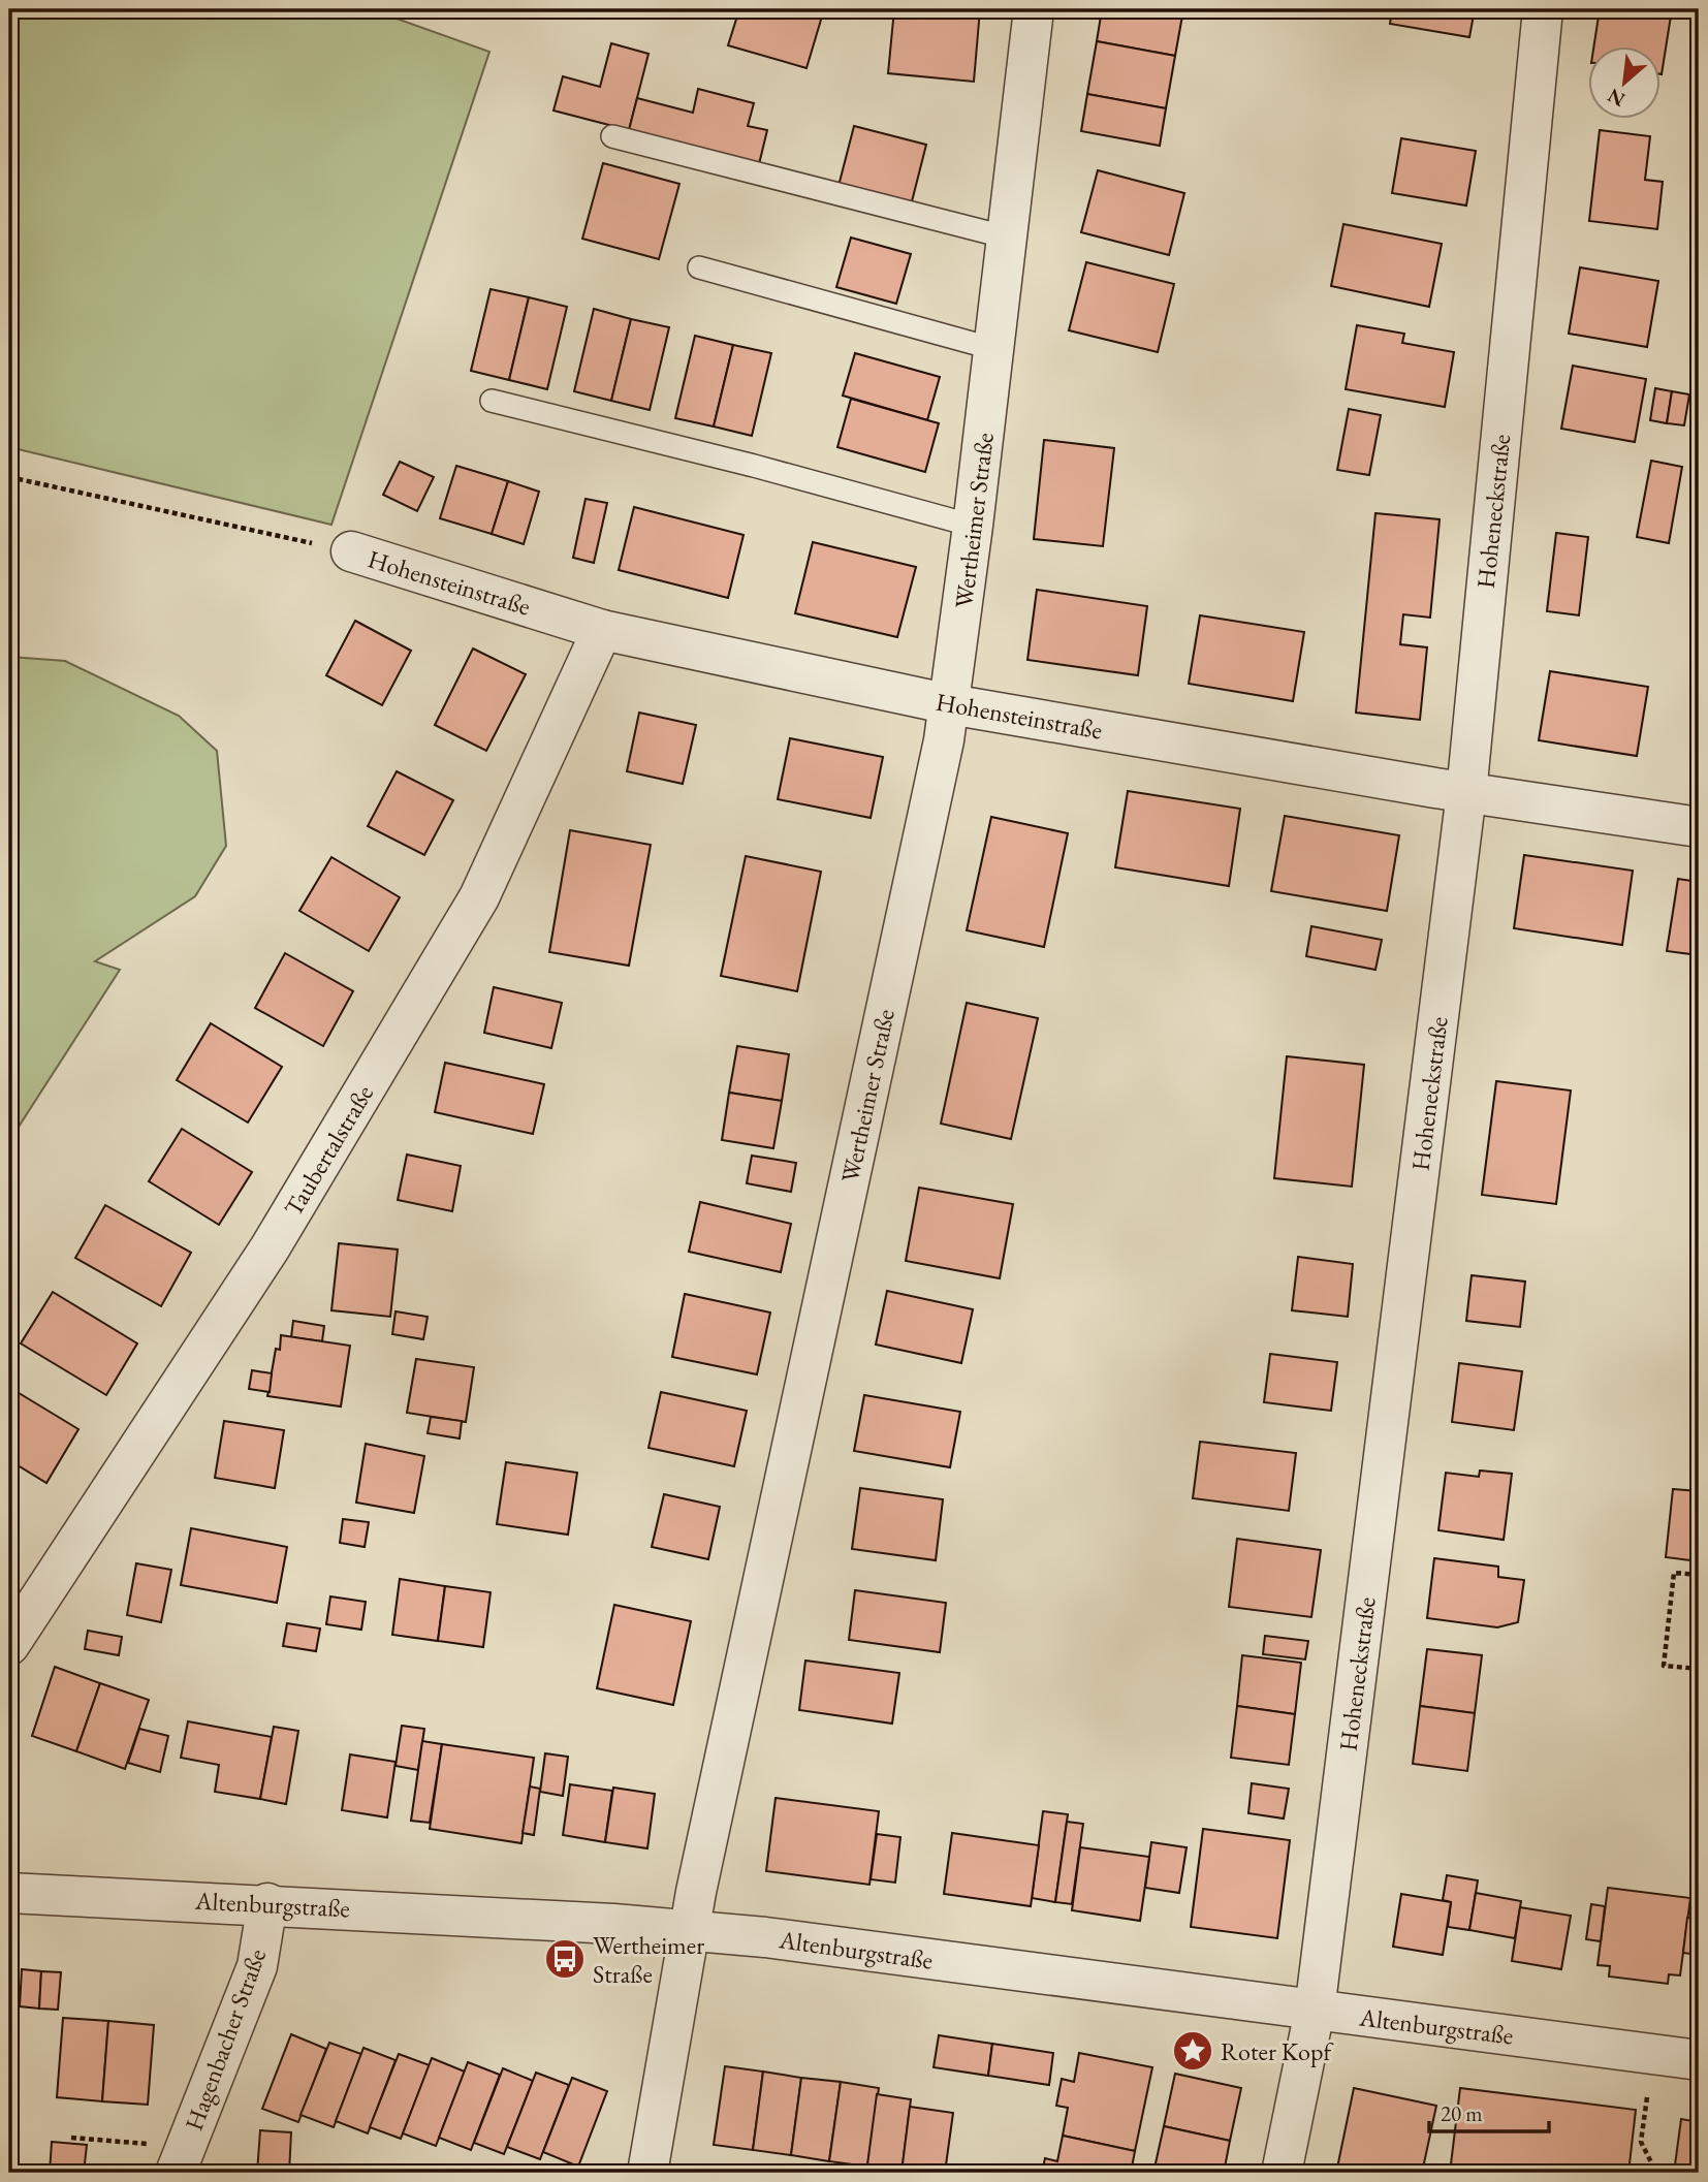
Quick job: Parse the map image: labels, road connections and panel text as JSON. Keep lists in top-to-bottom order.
{
  "streets": {
    "street": [
      "Hoheneckstraße",
      "Wertheimer Straße",
      "Hohensteinstraße",
      "Taubertalstraße",
      "Altenburgstraße",
      "Hagenbacher Straße"
    ]
  },
  "crossings": [
    ["Hoheneckstraße", "Hohensteinstraße"],
    ["Hoheneckstraße", "Altenburgstraße"],
    ["Wertheimer Straße", "Hohensteinstraße"],
    ["Wertheimer Straße", "Altenburgstraße"],
    ["Hohensteinstraße", "Taubertalstraße"],
    ["Altenburgstraße", "Hagenbacher Straße"]
  ],
  "places": {
    "bus stop": ["Wertheimer Straße"],
    "place": ["Roter Kopf"]
  },
  "scale_bar": "20 m",
  "north": "bottom left"
}
